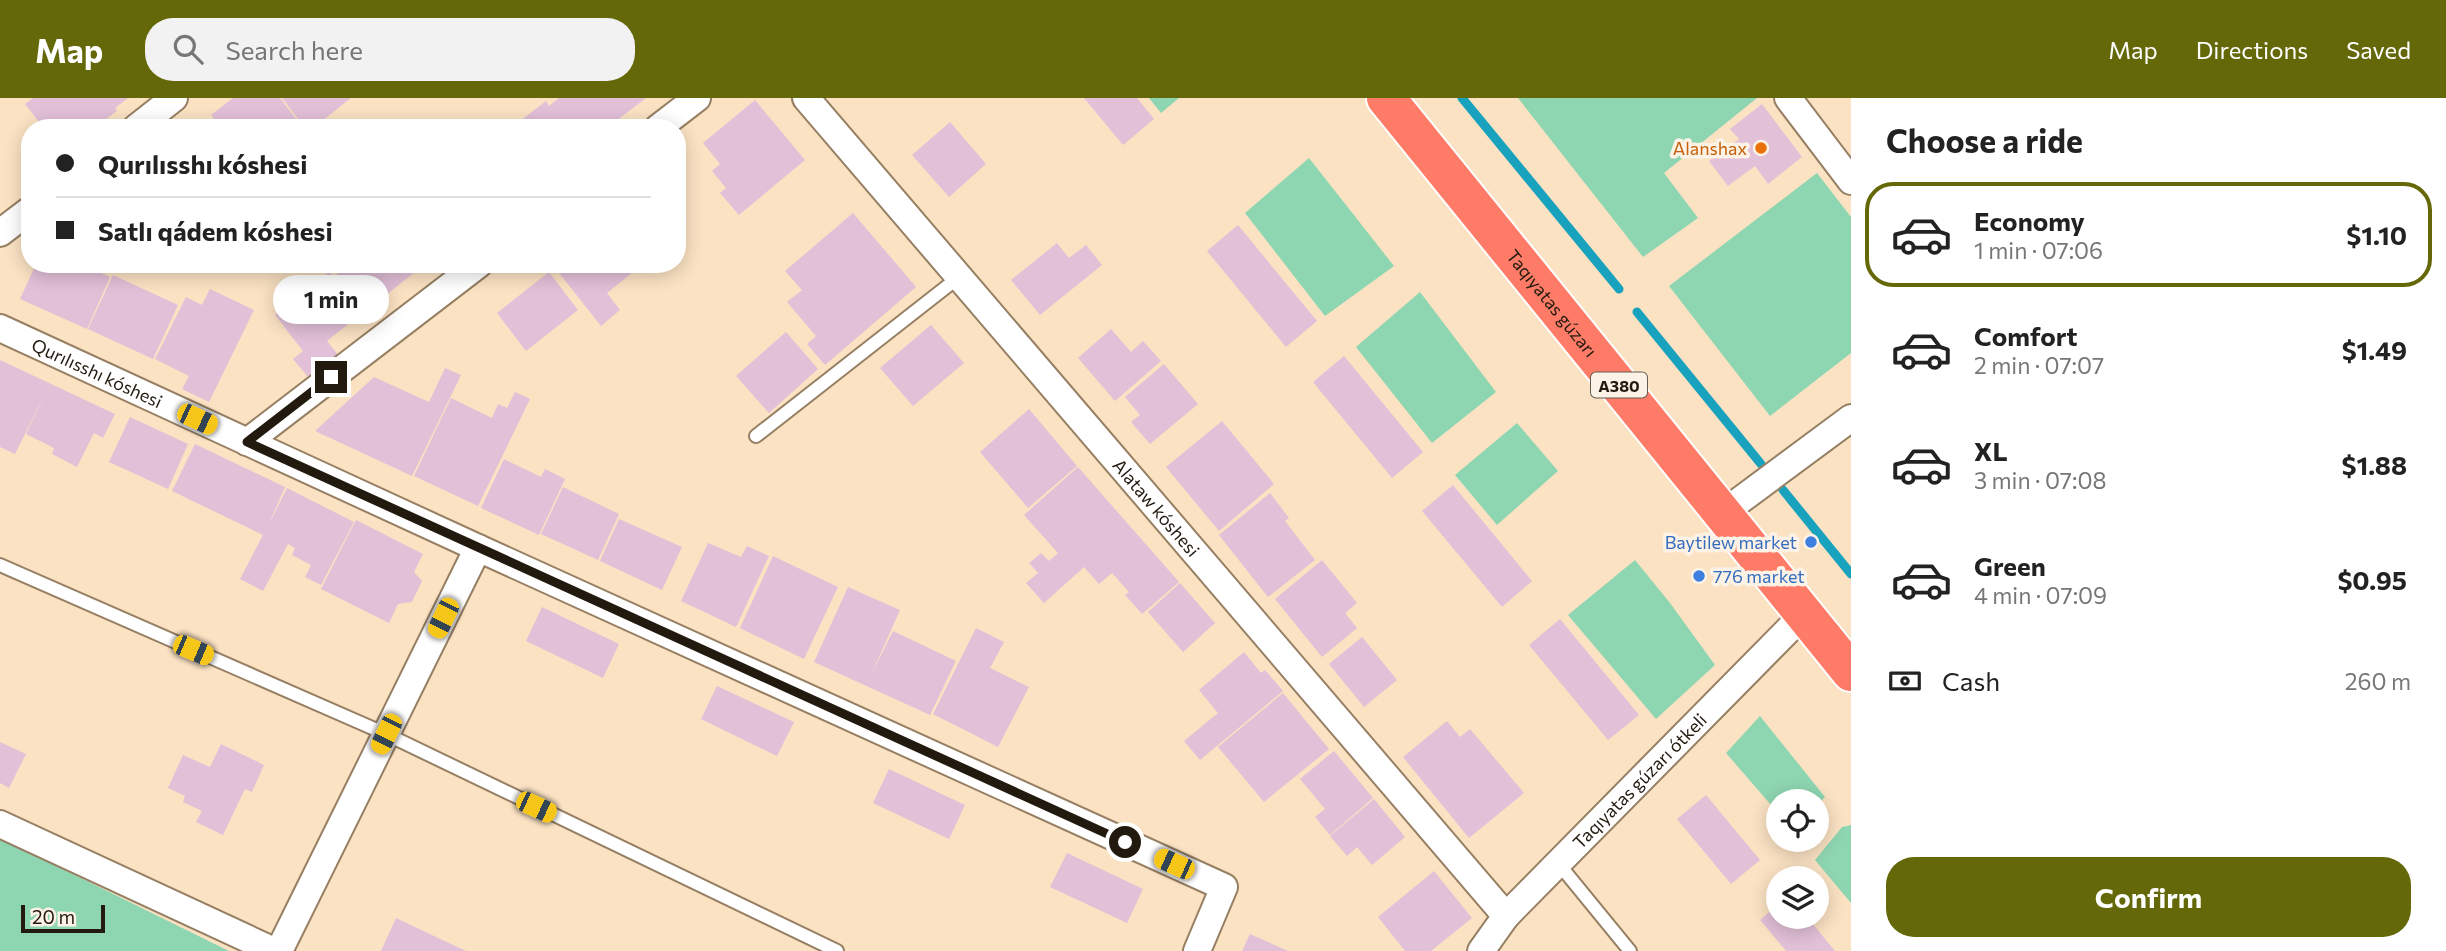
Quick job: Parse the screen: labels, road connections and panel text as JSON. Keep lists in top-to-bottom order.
{
  "streets": {
    "highway": ["Taqıyatas gúzarı", "A380"],
    "street": ["Qurılısshı kóshesi", "Alataw kóshesi", "Taqıyatas gúzarı ótkeli"]
  },
  "crossings": [
    ["Taqıyatas gúzarı", "Taqıyatas gúzarı ótkeli"],
    ["Alataw kóshesi", "Taqıyatas gúzarı ótkeli"]
  ],
  "places": ["Alanshax", "Baytilew market", "776 market"],
  "scale_bar": "20 m",
  "page": {
    "header": "Map",
    "search": "Search here",
    "nav": ["Map", "Directions", "Saved"],
    "heading": "Choose a ride",
    "banner": ["Qurılısshı kóshesi", "Satlı qádem kóshesi"],
    "list": [
      {
        "name": "Economy",
        "note": "1 min · 07:06",
        "value": "$1.10"
      },
      {
        "name": "Comfort",
        "note": "2 min · 07:07",
        "value": "$1.49"
      },
      {
        "name": "XL",
        "note": "3 min · 07:08",
        "value": "$1.88"
      },
      {
        "name": "Green",
        "note": "4 min · 07:09",
        "value": "$0.95"
      }
    ],
    "bubble": "1 min",
    "pay": ["Cash", "260 m"],
    "buttons": "Confirm",
    "scale": "20 m"
  }
}
